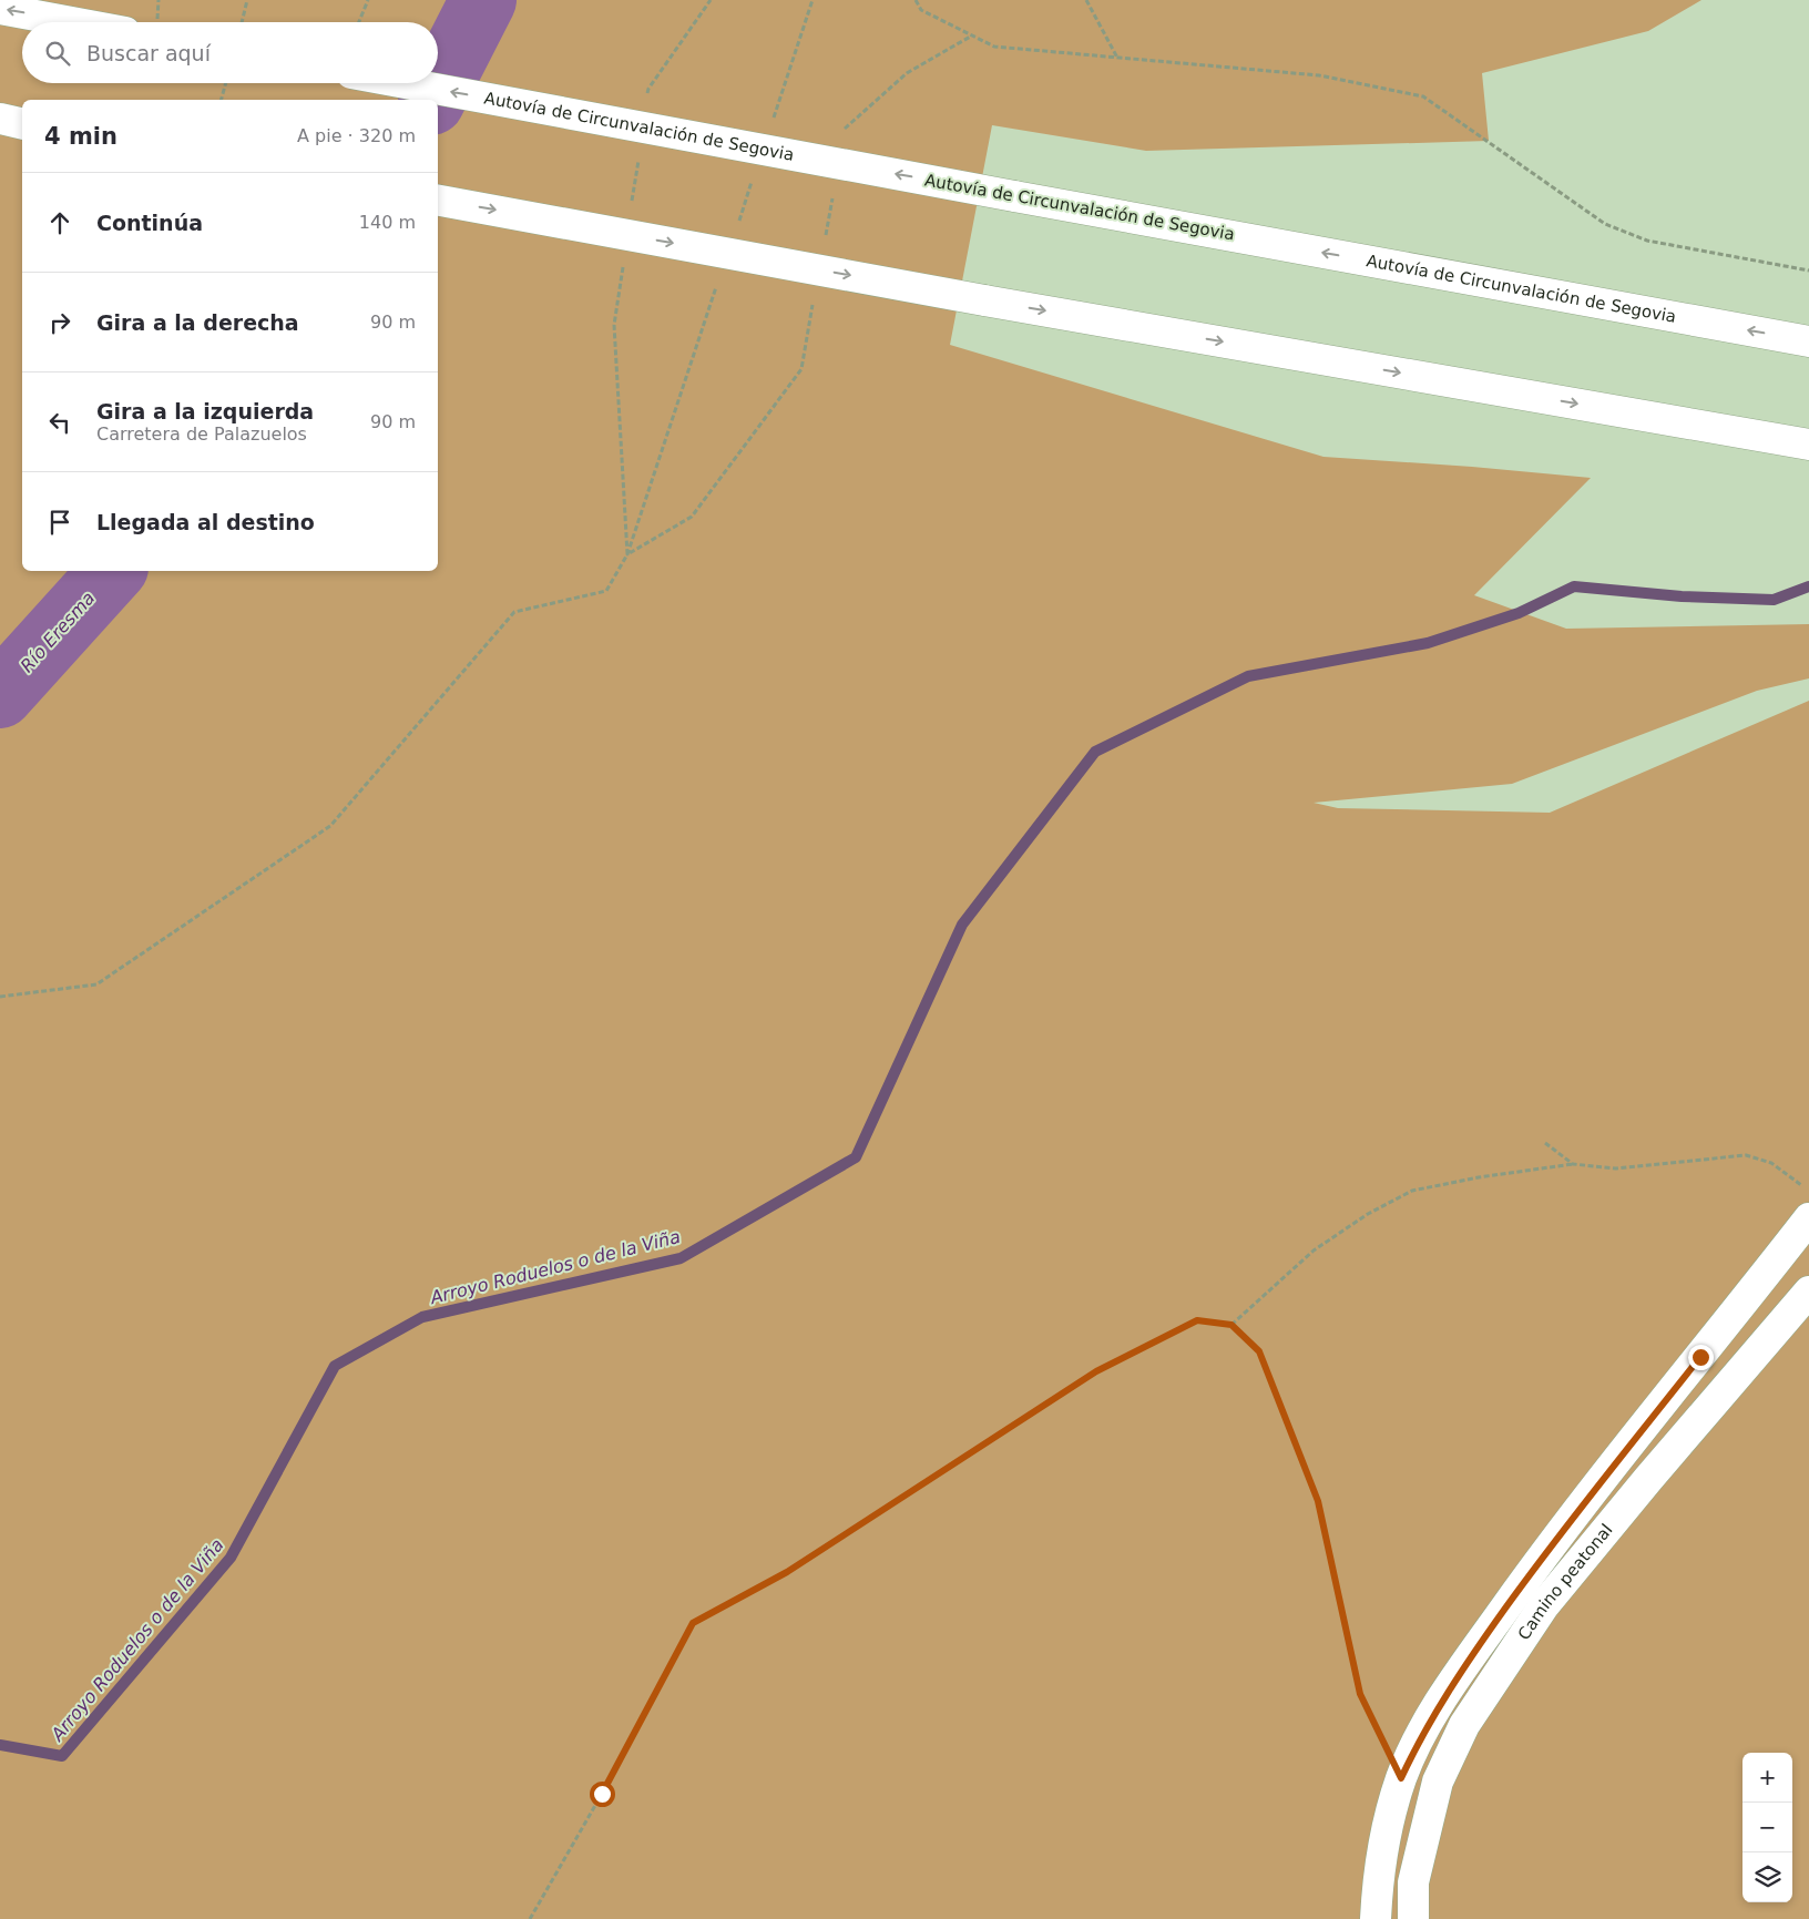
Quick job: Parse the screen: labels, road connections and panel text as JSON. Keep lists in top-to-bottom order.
{
  "streets": {
    "main road": ["Autovía de Circunvalación de Segovia", "Camino peatonal"]
  },
  "water": ["Río Eresma", "Arroyo Roduelos o de la Viña"],
  "page": {
    "search": "Buscar aquí",
    "heading": ["4 min", "A pie · 320 m"],
    "list": [
      ["Continúa", "140 m"],
      ["Gira a la derecha", "90 m"],
      ["Gira a la izquierda", "Carretera de Palazuelos", "90 m"],
      "Llegada al destino"
    ],
    "map_buttons": ["+", "−"]
  }
}
